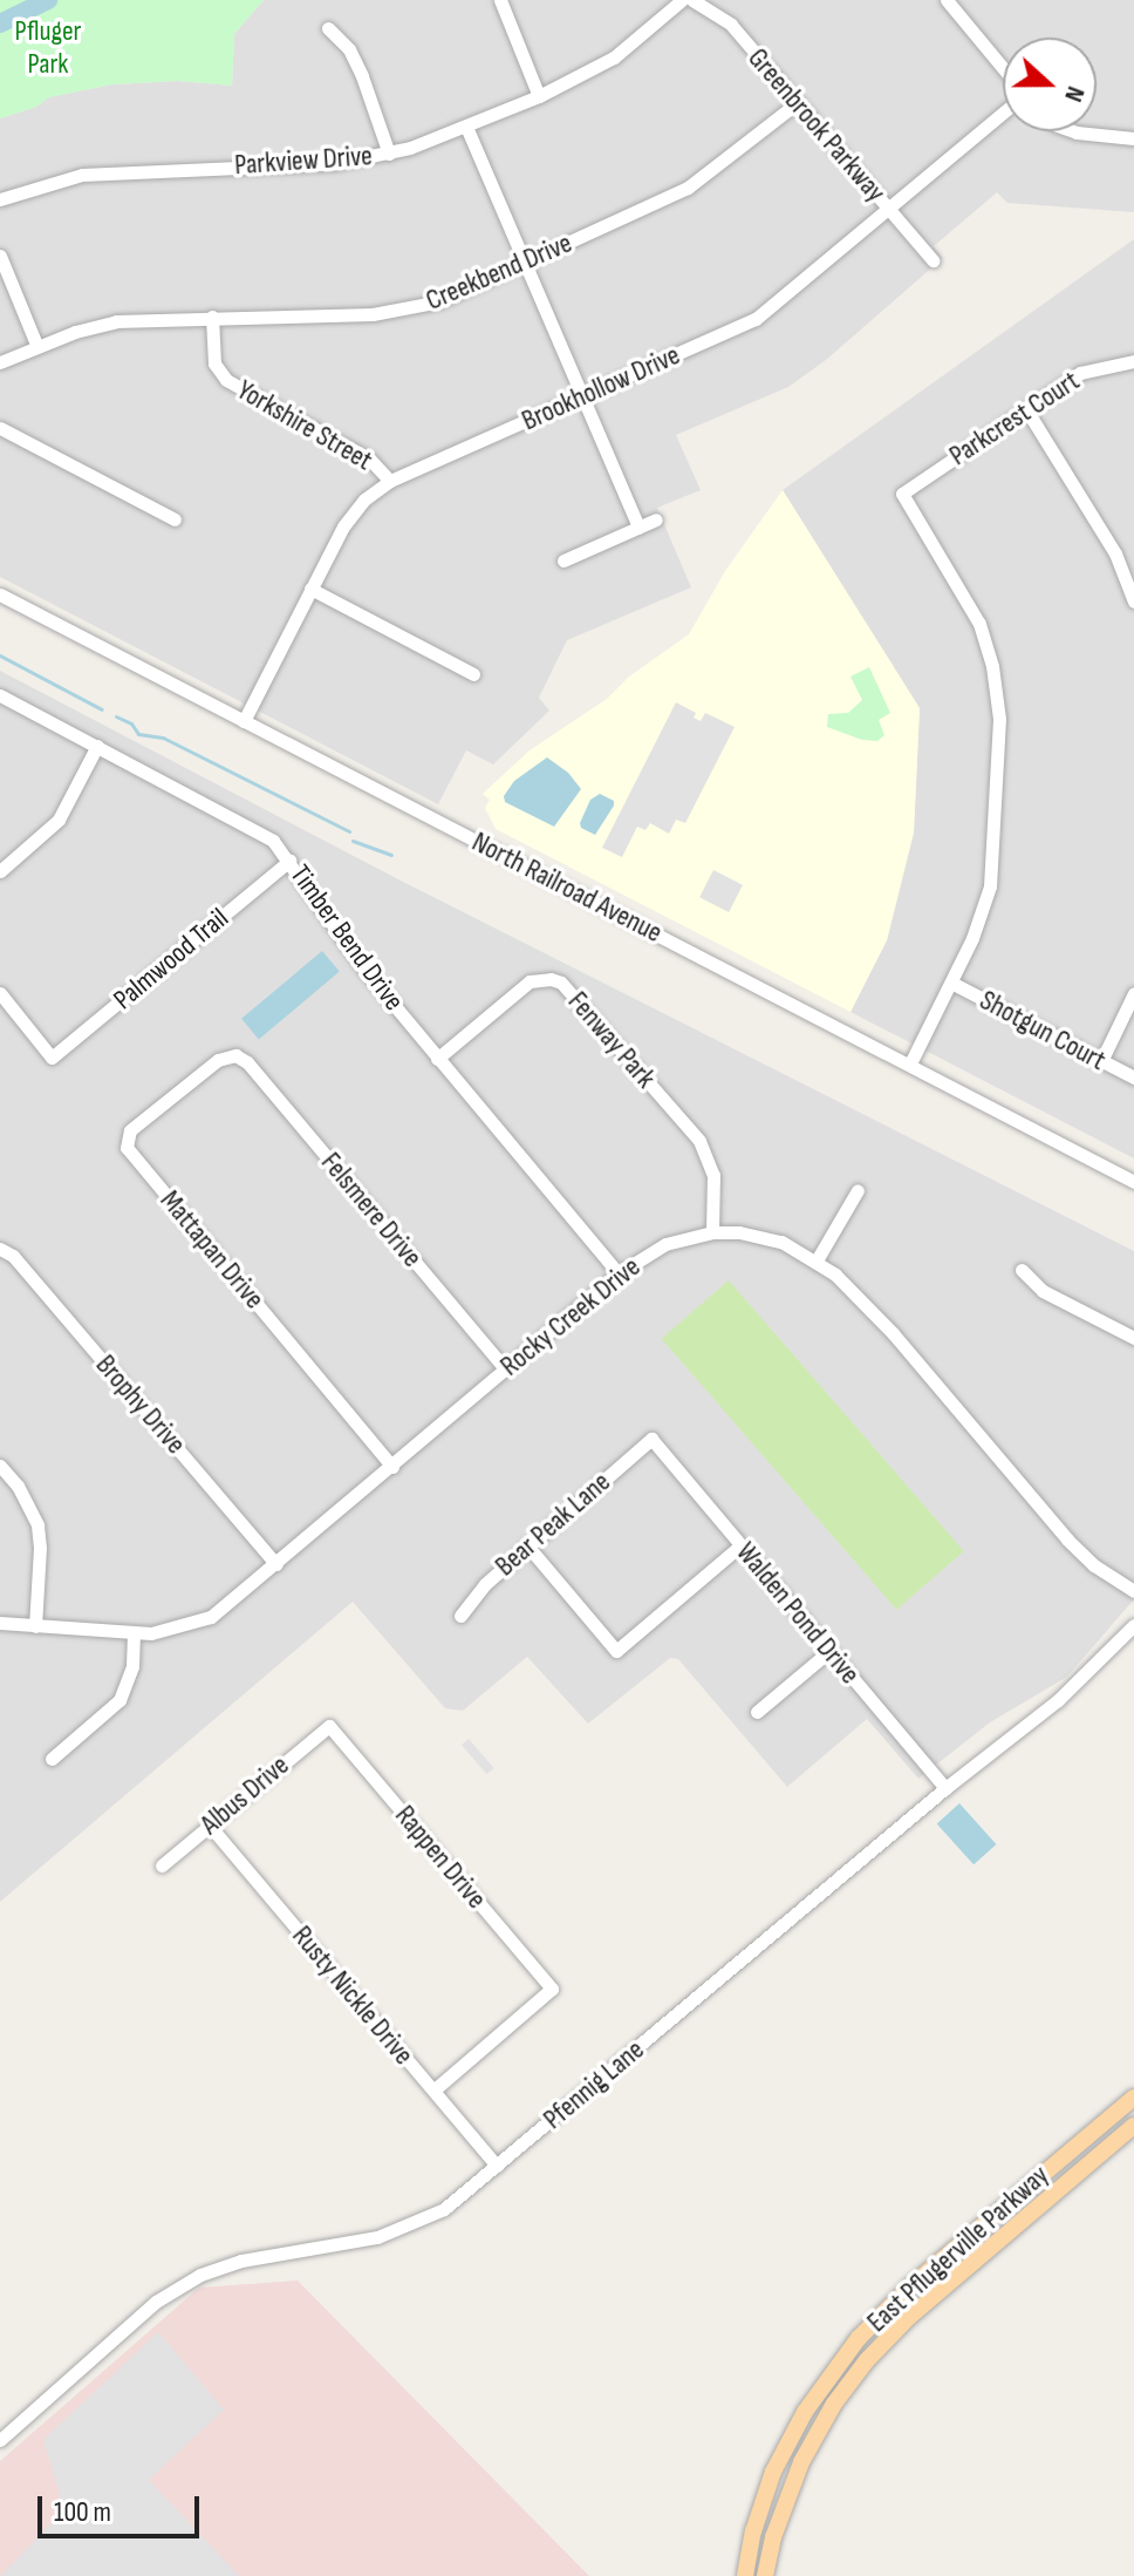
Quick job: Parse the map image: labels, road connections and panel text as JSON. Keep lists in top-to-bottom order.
{
  "streets": {
    "main road": ["East Pflugerville Parkway"],
    "street": [
      "Greenbrook Parkway",
      "Parkview Drive",
      "Creekbend Drive",
      "Brookhollow Drive",
      "Parkcrest Court",
      "Yorkshire Street",
      "North Railroad Avenue",
      "Timber Bend Drive",
      "Palmwood Trail",
      "Shotgun Court",
      "Fenway Park",
      "Felsmere Drive",
      "Mattapan Drive",
      "Rocky Creek Drive",
      "Brophy Drive",
      "Bear Peak Lane",
      "Walden Pond Drive",
      "Albus Drive",
      "Rappen Drive",
      "Rusty Nickle Drive",
      "Pfennig Lane"
    ]
  },
  "crossings": [
    ["Greenbrook Parkway", "Creekbend Drive"],
    ["Greenbrook Parkway", "Brookhollow Drive"],
    ["Creekbend Drive", "Yorkshire Street"],
    ["Brookhollow Drive", "Yorkshire Street"],
    ["Brookhollow Drive", "North Railroad Avenue"],
    ["Parkcrest Court", "Shotgun Court"],
    ["Timber Bend Drive", "Palmwood Trail"],
    ["Timber Bend Drive", "Fenway Park"],
    ["Timber Bend Drive", "Rocky Creek Drive"],
    ["Fenway Park", "Rocky Creek Drive"],
    ["Felsmere Drive", "Mattapan Drive"],
    ["Felsmere Drive", "Rocky Creek Drive"],
    ["Mattapan Drive", "Rocky Creek Drive"],
    ["Rocky Creek Drive", "Brophy Drive"],
    ["Bear Peak Lane", "Walden Pond Drive"],
    ["Walden Pond Drive", "Pfennig Lane"],
    ["Albus Drive", "Rappen Drive"],
    ["Albus Drive", "Rusty Nickle Drive"],
    ["Rappen Drive", "Rusty Nickle Drive"],
    ["Rusty Nickle Drive", "Pfennig Lane"]
  ],
  "parks": ["Pfluger Park"],
  "scale_bar": "100 m",
  "north": "right"
}
